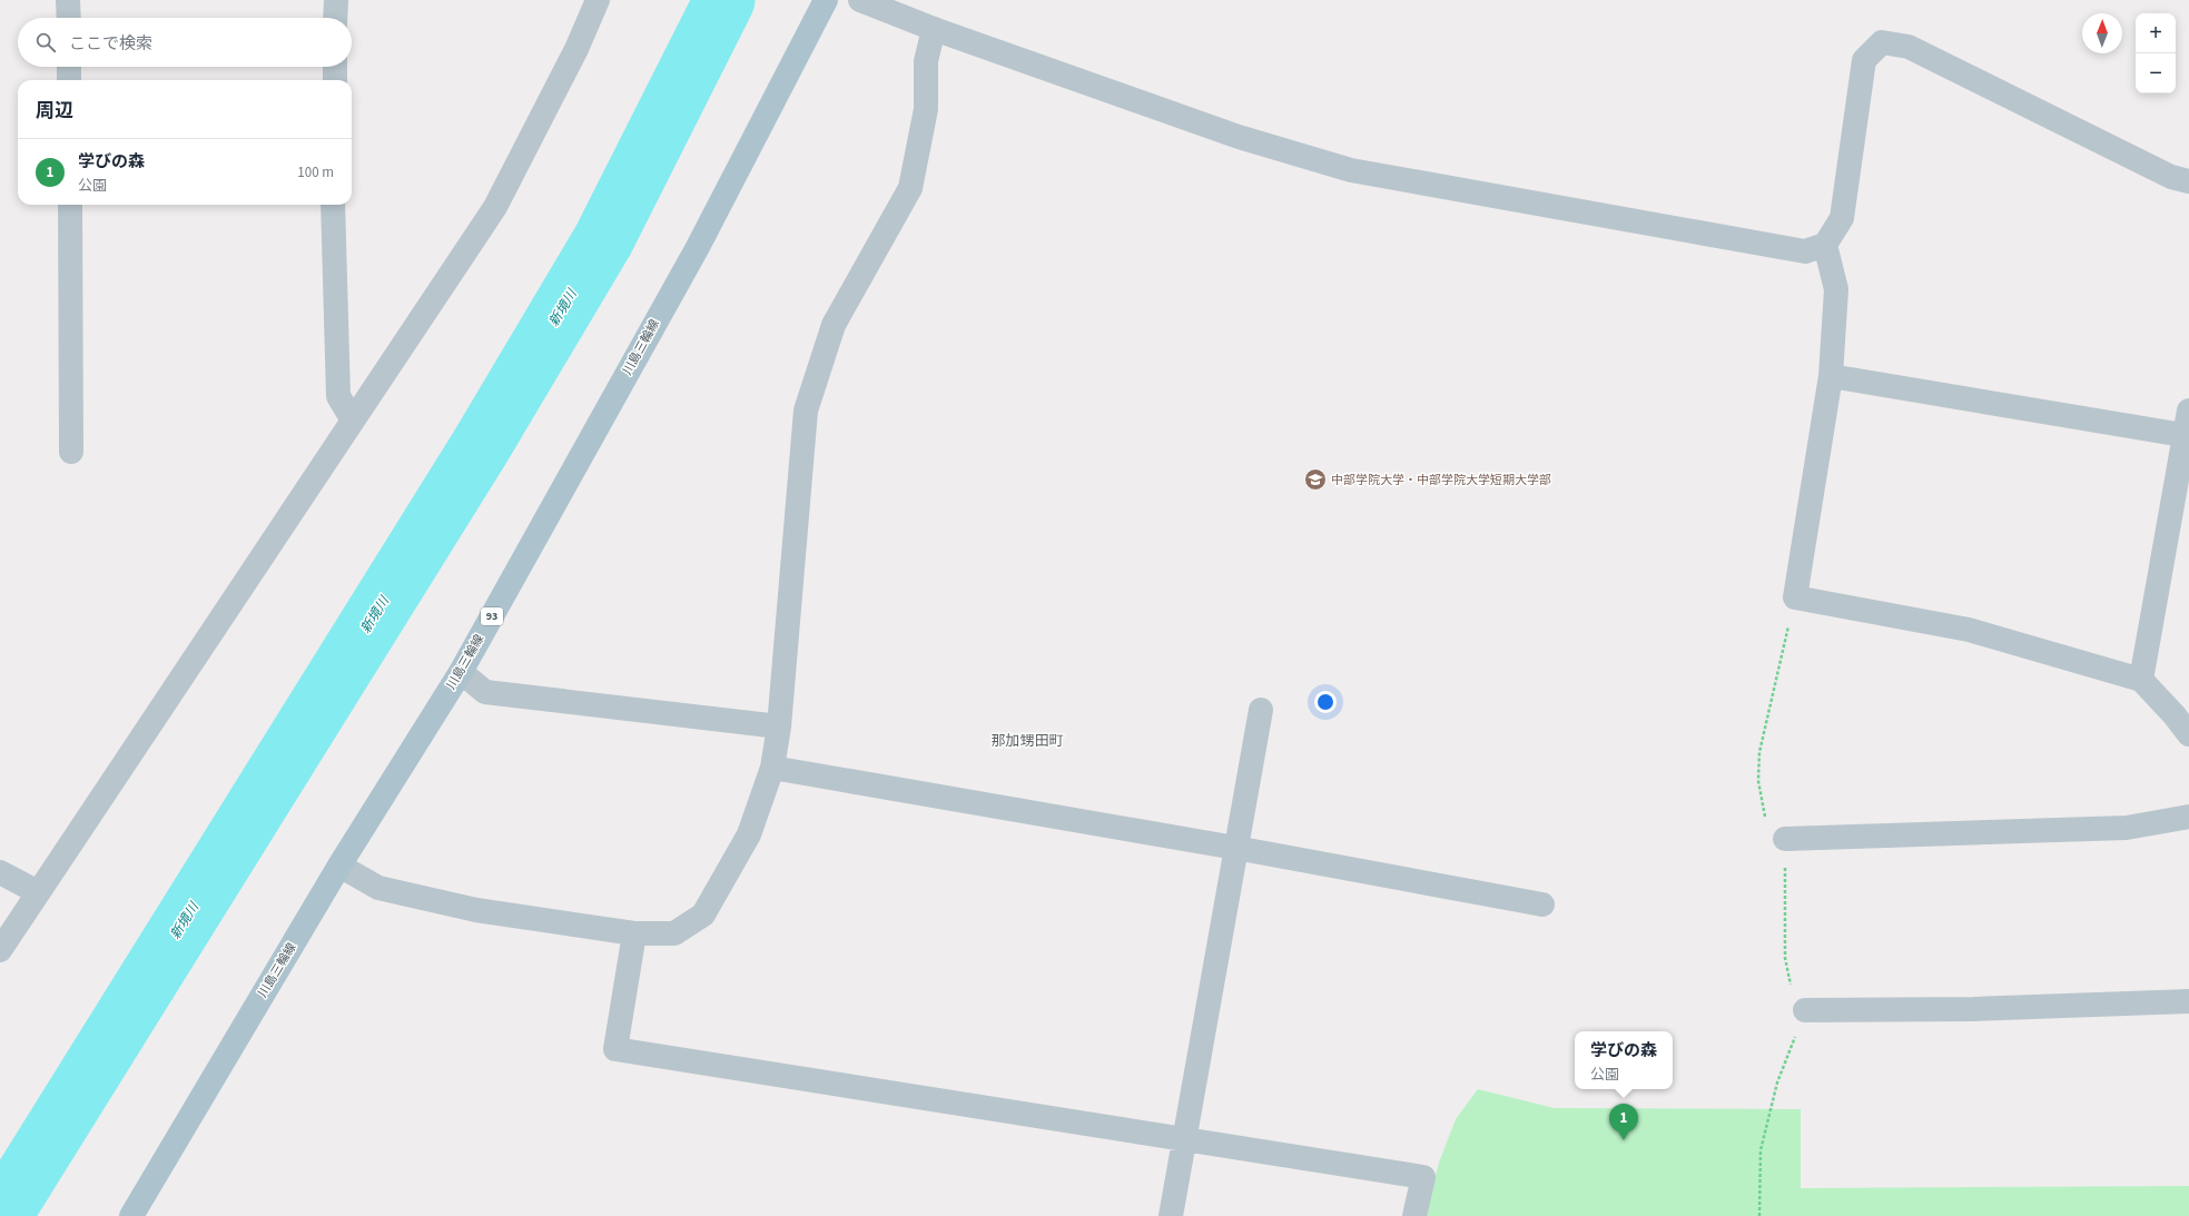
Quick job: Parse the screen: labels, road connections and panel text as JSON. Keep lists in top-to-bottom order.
{
  "streets": {
    "main road": ["川島三輪線", "93"]
  },
  "districts": ["那加甥田町"],
  "water": ["新境川"],
  "places": {
    "school or university": ["中部学院大学・中部学院大学短期大学部"]
  },
  "north": "top",
  "page": {
    "map_buttons": ["+", "−"],
    "search": "ここで検索",
    "heading": "周辺",
    "list": [
      {
        "mark": "1",
        "name": "学びの森",
        "note": "公園",
        "value": "100 m"
      }
    ],
    "popup": ["学びの森", "公園"],
    "pins": "1"
  }
}
